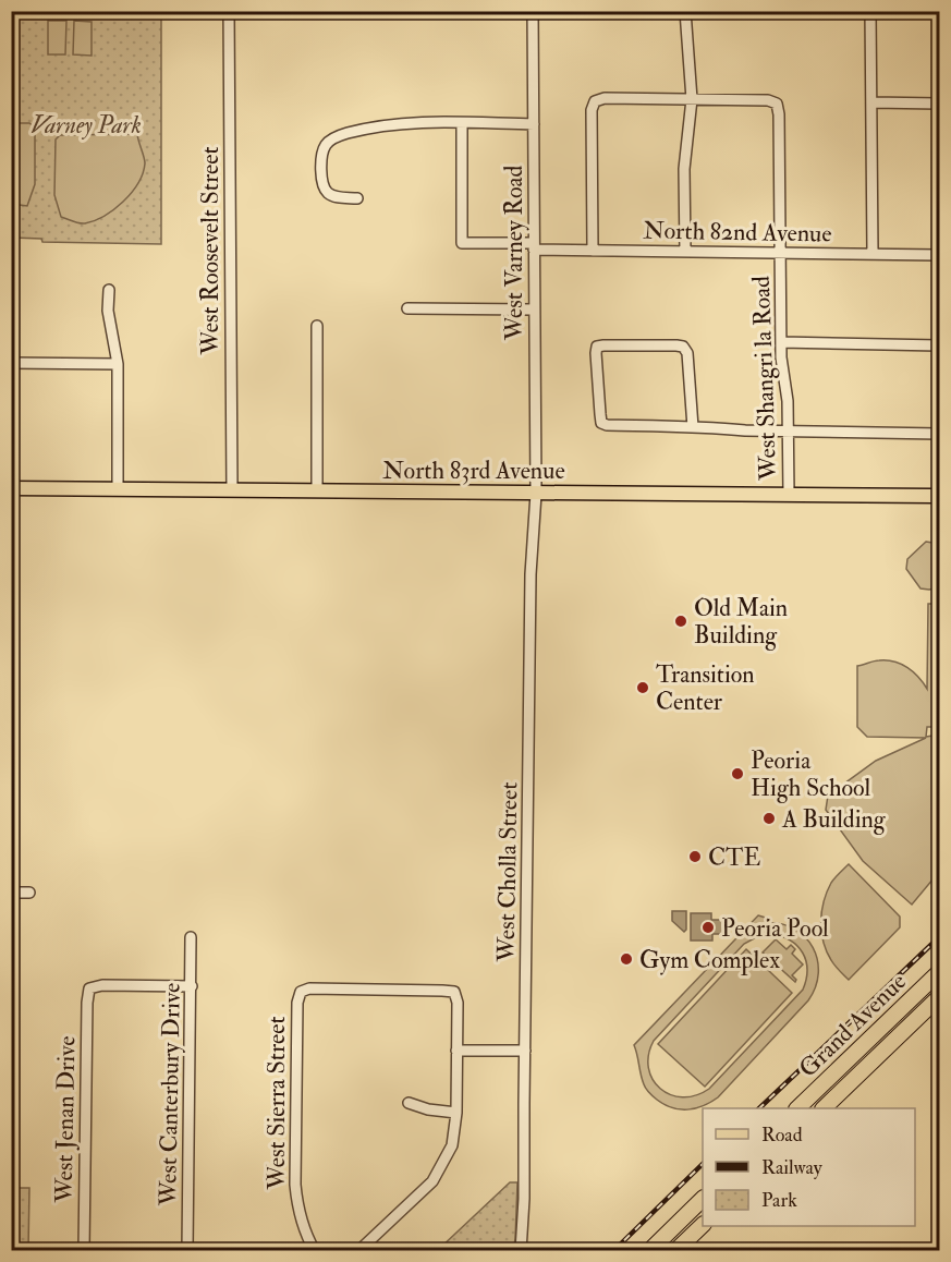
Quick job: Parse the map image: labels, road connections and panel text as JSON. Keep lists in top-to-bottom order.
{
  "streets": {
    "highway": ["Grand Avenue"],
    "main road": ["North 83rd Avenue"],
    "street": [
      "North 82nd Avenue",
      "West Roosevelt Street",
      "West Varney Road",
      "West Shangri la Road",
      "West Cholla Street",
      "West Canterbury Drive",
      "West Sierra Street",
      "West Jenan Drive"
    ]
  },
  "crossings": [
    ["North 82nd Avenue", "West Varney Road"],
    ["North 82nd Avenue", "West Shangri la Road"],
    ["West Roosevelt Street", "North 83rd Avenue"],
    ["West Varney Road", "North 83rd Avenue"],
    ["West Varney Road", "West Cholla Street"],
    ["West Shangri la Road", "North 83rd Avenue"],
    ["North 83rd Avenue", "West Cholla Street"],
    ["West Canterbury Drive", "West Jenan Drive"]
  ],
  "parks": ["Varney Park"],
  "places": [
    "Old Main Building",
    "Transition Center",
    "Peoria High School",
    "A Building",
    "CTE",
    "Peoria Pool",
    "Gym Complex"
  ],
  "legend": ["Road", "Railway", "Park"]
}
